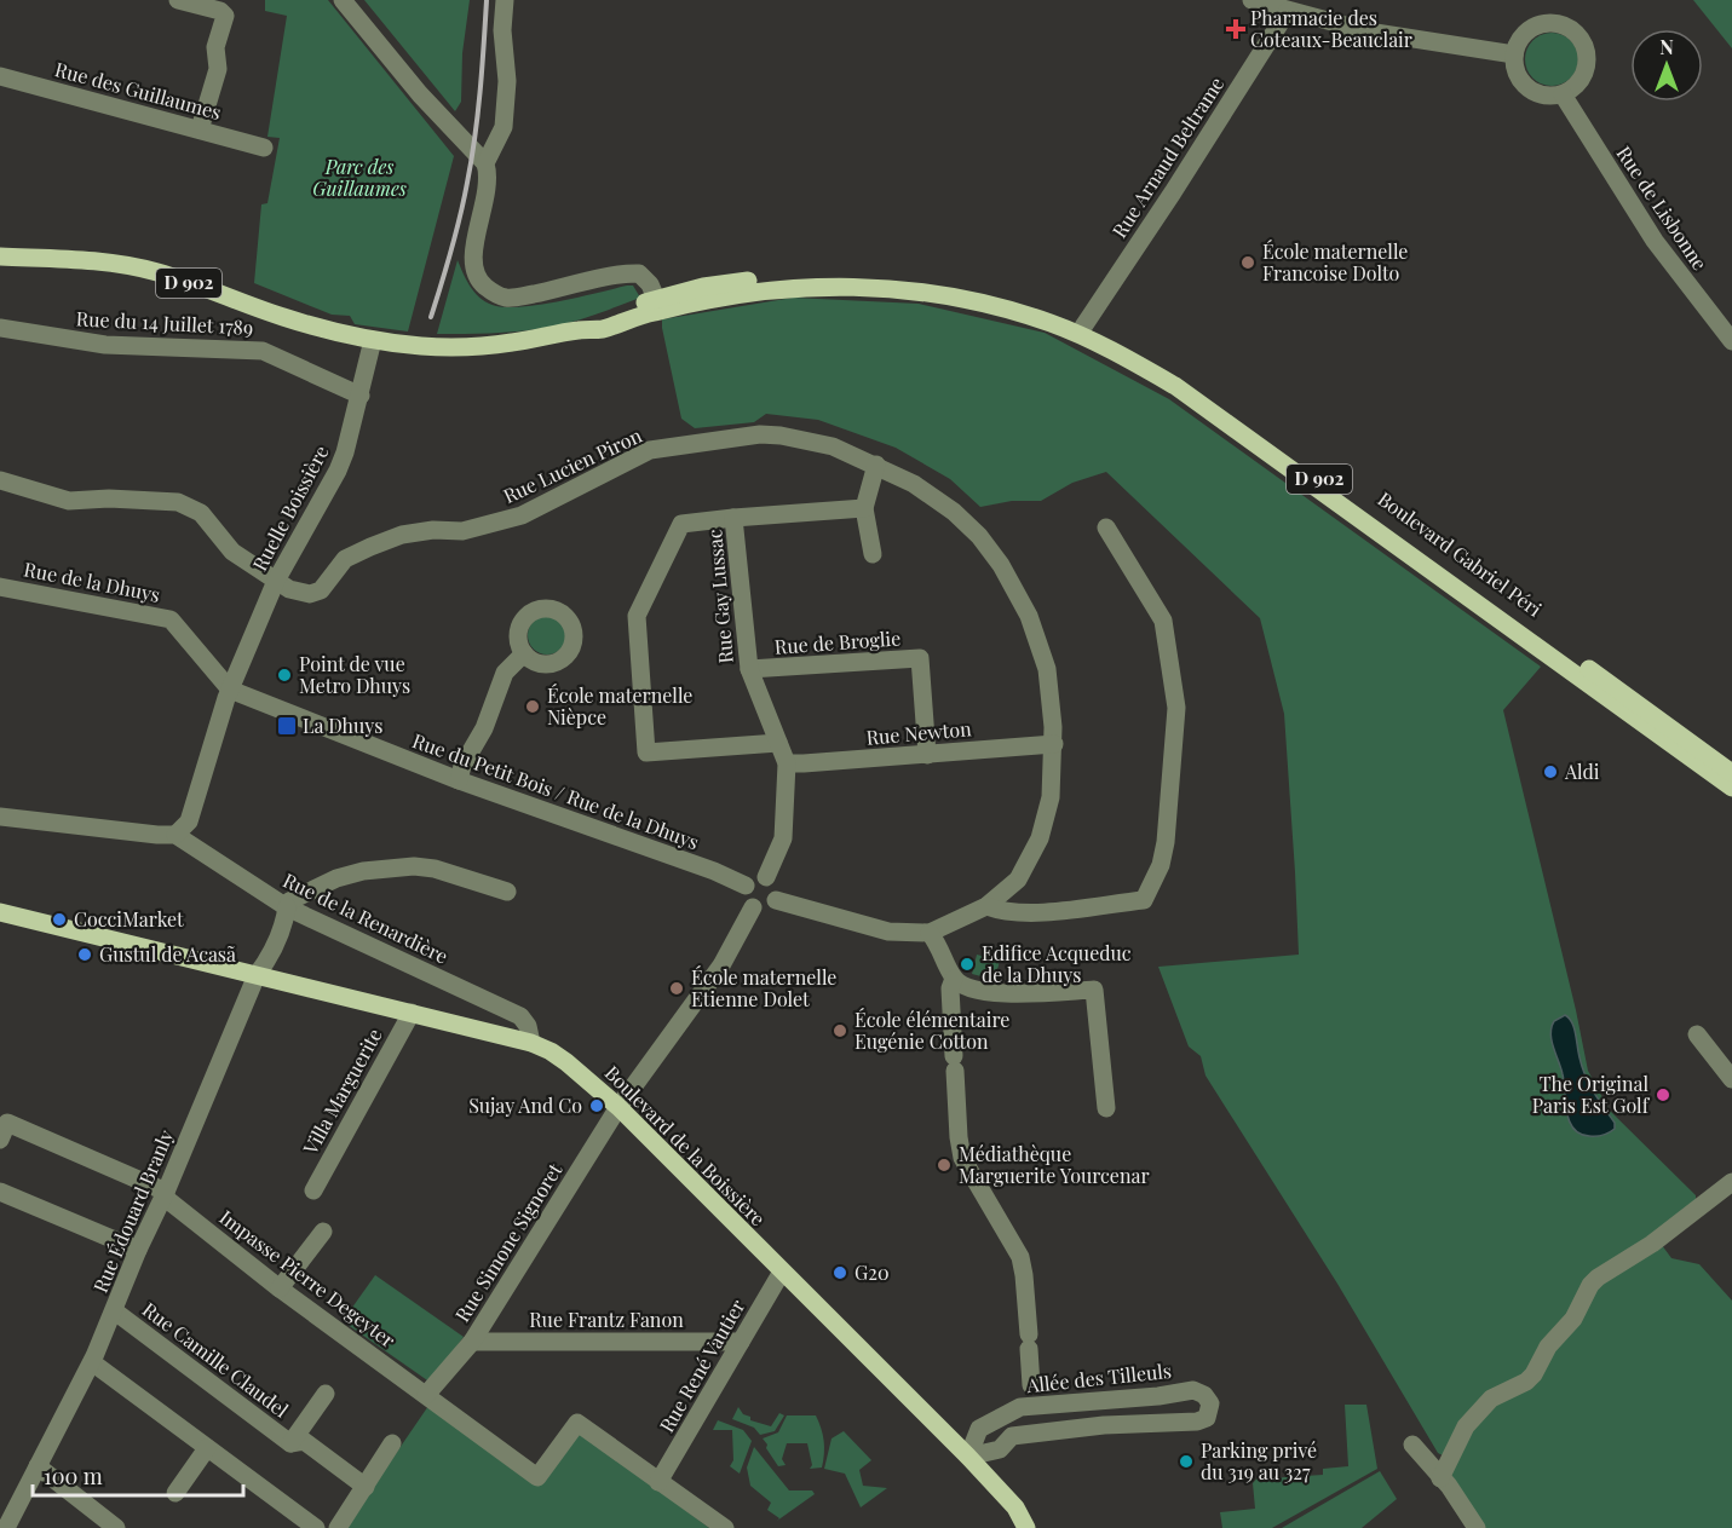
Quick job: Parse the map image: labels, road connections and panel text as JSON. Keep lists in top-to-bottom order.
{
  "streets": {
    "main road": ["D 902", "Boulevard Gabriel Péri", "Boulevard de la Boissière"],
    "street": [
      "Rue des Guillaumes",
      "Rue Arnaud Beltrame",
      "Rue de Lisbonne",
      "Rue du 14 Juillet 1789",
      "Rue Lucien Piron",
      "Ruelle Boissière",
      "Rue de la Dhuys",
      "Rue Gay Lussac",
      "Rue de Broglie",
      "Rue Newton",
      "Rue du Petit Bois / Rue de la Dhuys",
      "Rue de la Renardière",
      "Villa Marguerite",
      "Rue Édouard Branly",
      "Rue Simone Signoret",
      "Impasse Pierre Degeyter",
      "Rue Frantz Fanon",
      "Rue Camille Claudel",
      "Rue René Vautier",
      "Allée des Tilleuls"
    ]
  },
  "crossings": [
    ["Rue Arnaud Beltrame", "Boulevard Gabriel Péri"],
    ["Rue du 14 Juillet 1789", "Ruelle Boissière"],
    ["Rue Lucien Piron", "Ruelle Boissière"],
    ["Rue Lucien Piron", "Rue Newton"],
    ["Ruelle Boissière", "Boulevard Gabriel Péri"],
    ["Ruelle Boissière", "Rue de la Dhuys"],
    ["Ruelle Boissière", "Rue du Petit Bois / Rue de la Dhuys"],
    ["Ruelle Boissière", "Rue de la Renardière"],
    ["Rue de la Dhuys", "Rue du Petit Bois / Rue de la Dhuys"],
    ["Rue Gay Lussac", "Rue de Broglie"],
    ["Rue Gay Lussac", "Rue Newton"],
    ["Rue Gay Lussac", "Rue du Petit Bois / Rue de la Dhuys"],
    ["Rue Gay Lussac", "Rue Simone Signoret"],
    ["Rue de Broglie", "Rue Newton"],
    ["Rue du Petit Bois / Rue de la Dhuys", "Rue Simone Signoret"],
    ["Rue de la Renardière", "Boulevard de la Boissière"],
    ["Rue de la Renardière", "Rue Édouard Branly"],
    ["Villa Marguerite", "Boulevard de la Boissière"],
    ["Boulevard de la Boissière", "Rue Édouard Branly"],
    ["Boulevard de la Boissière", "Rue Simone Signoret"],
    ["Boulevard de la Boissière", "Rue René Vautier"],
    ["Boulevard de la Boissière", "Allée des Tilleuls"],
    ["Rue Édouard Branly", "Impasse Pierre Degeyter"],
    ["Rue Édouard Branly", "Rue Camille Claudel"],
    ["Rue Simone Signoret", "Impasse Pierre Degeyter"],
    ["Rue Simone Signoret", "Rue Frantz Fanon"],
    ["Impasse Pierre Degeyter", "Rue René Vautier"],
    ["Rue Frantz Fanon", "Rue René Vautier"]
  ],
  "parks": ["Parc des Guillaumes"],
  "places": {
    "health": ["Pharmacie des Coteaux-Beauclair"],
    "other": [
      "École maternelle Francoise Dolto",
      "Point de vue Metro Dhuys",
      "École maternelle Nièpce",
      "Aldi",
      "CocciMarket",
      "Gustul de Acasã",
      "Edifice Acqueduc de la Dhuys",
      "École maternelle Etienne Dolet",
      "École élémentaire Eugénie Cotton",
      "The Original Paris Est Golf",
      "Sujay And Co",
      "Médiathèque Marguerite Yourcenar",
      "G20",
      "Parking privé du 319 au 327"
    ],
    "transit": ["La Dhuys"]
  },
  "scale_bar": "100 m",
  "north": "top"
}
